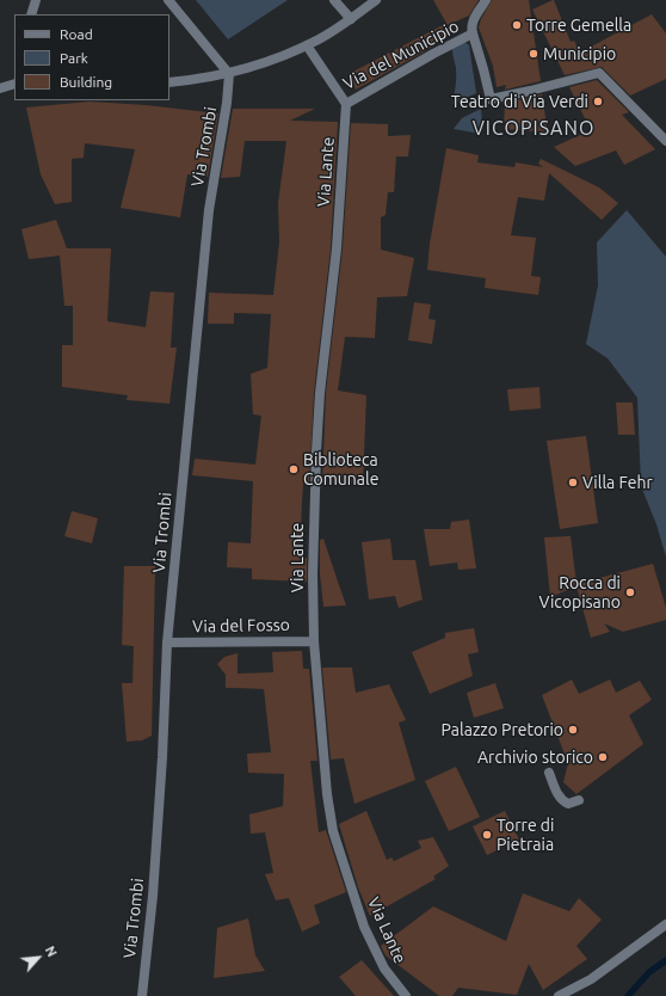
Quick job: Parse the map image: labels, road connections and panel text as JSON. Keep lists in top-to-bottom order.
{
  "streets": {
    "street": [
      "Via del Municipio",
      "Via Trombi",
      "Via Lante",
      "Via del Fosso"
    ]
  },
  "crossings": [
    ["Via del Municipio", "Via Lante"],
    ["Via Trombi", "Via del Fosso"],
    ["Via Lante", "Via del Fosso"]
  ],
  "districts": ["VICOPISANO"],
  "places": [
    "Torre Gemella",
    "Municipio",
    "Teatro di Via Verdi",
    "Biblioteca Comunale",
    "Villa Fehr",
    "Rocca di Vicopisano",
    "Palazzo Pretorio",
    "Archivio storico",
    "Torre di Pietraia"
  ],
  "legend": ["Road", "Park", "Building"],
  "north": "top right"
}
